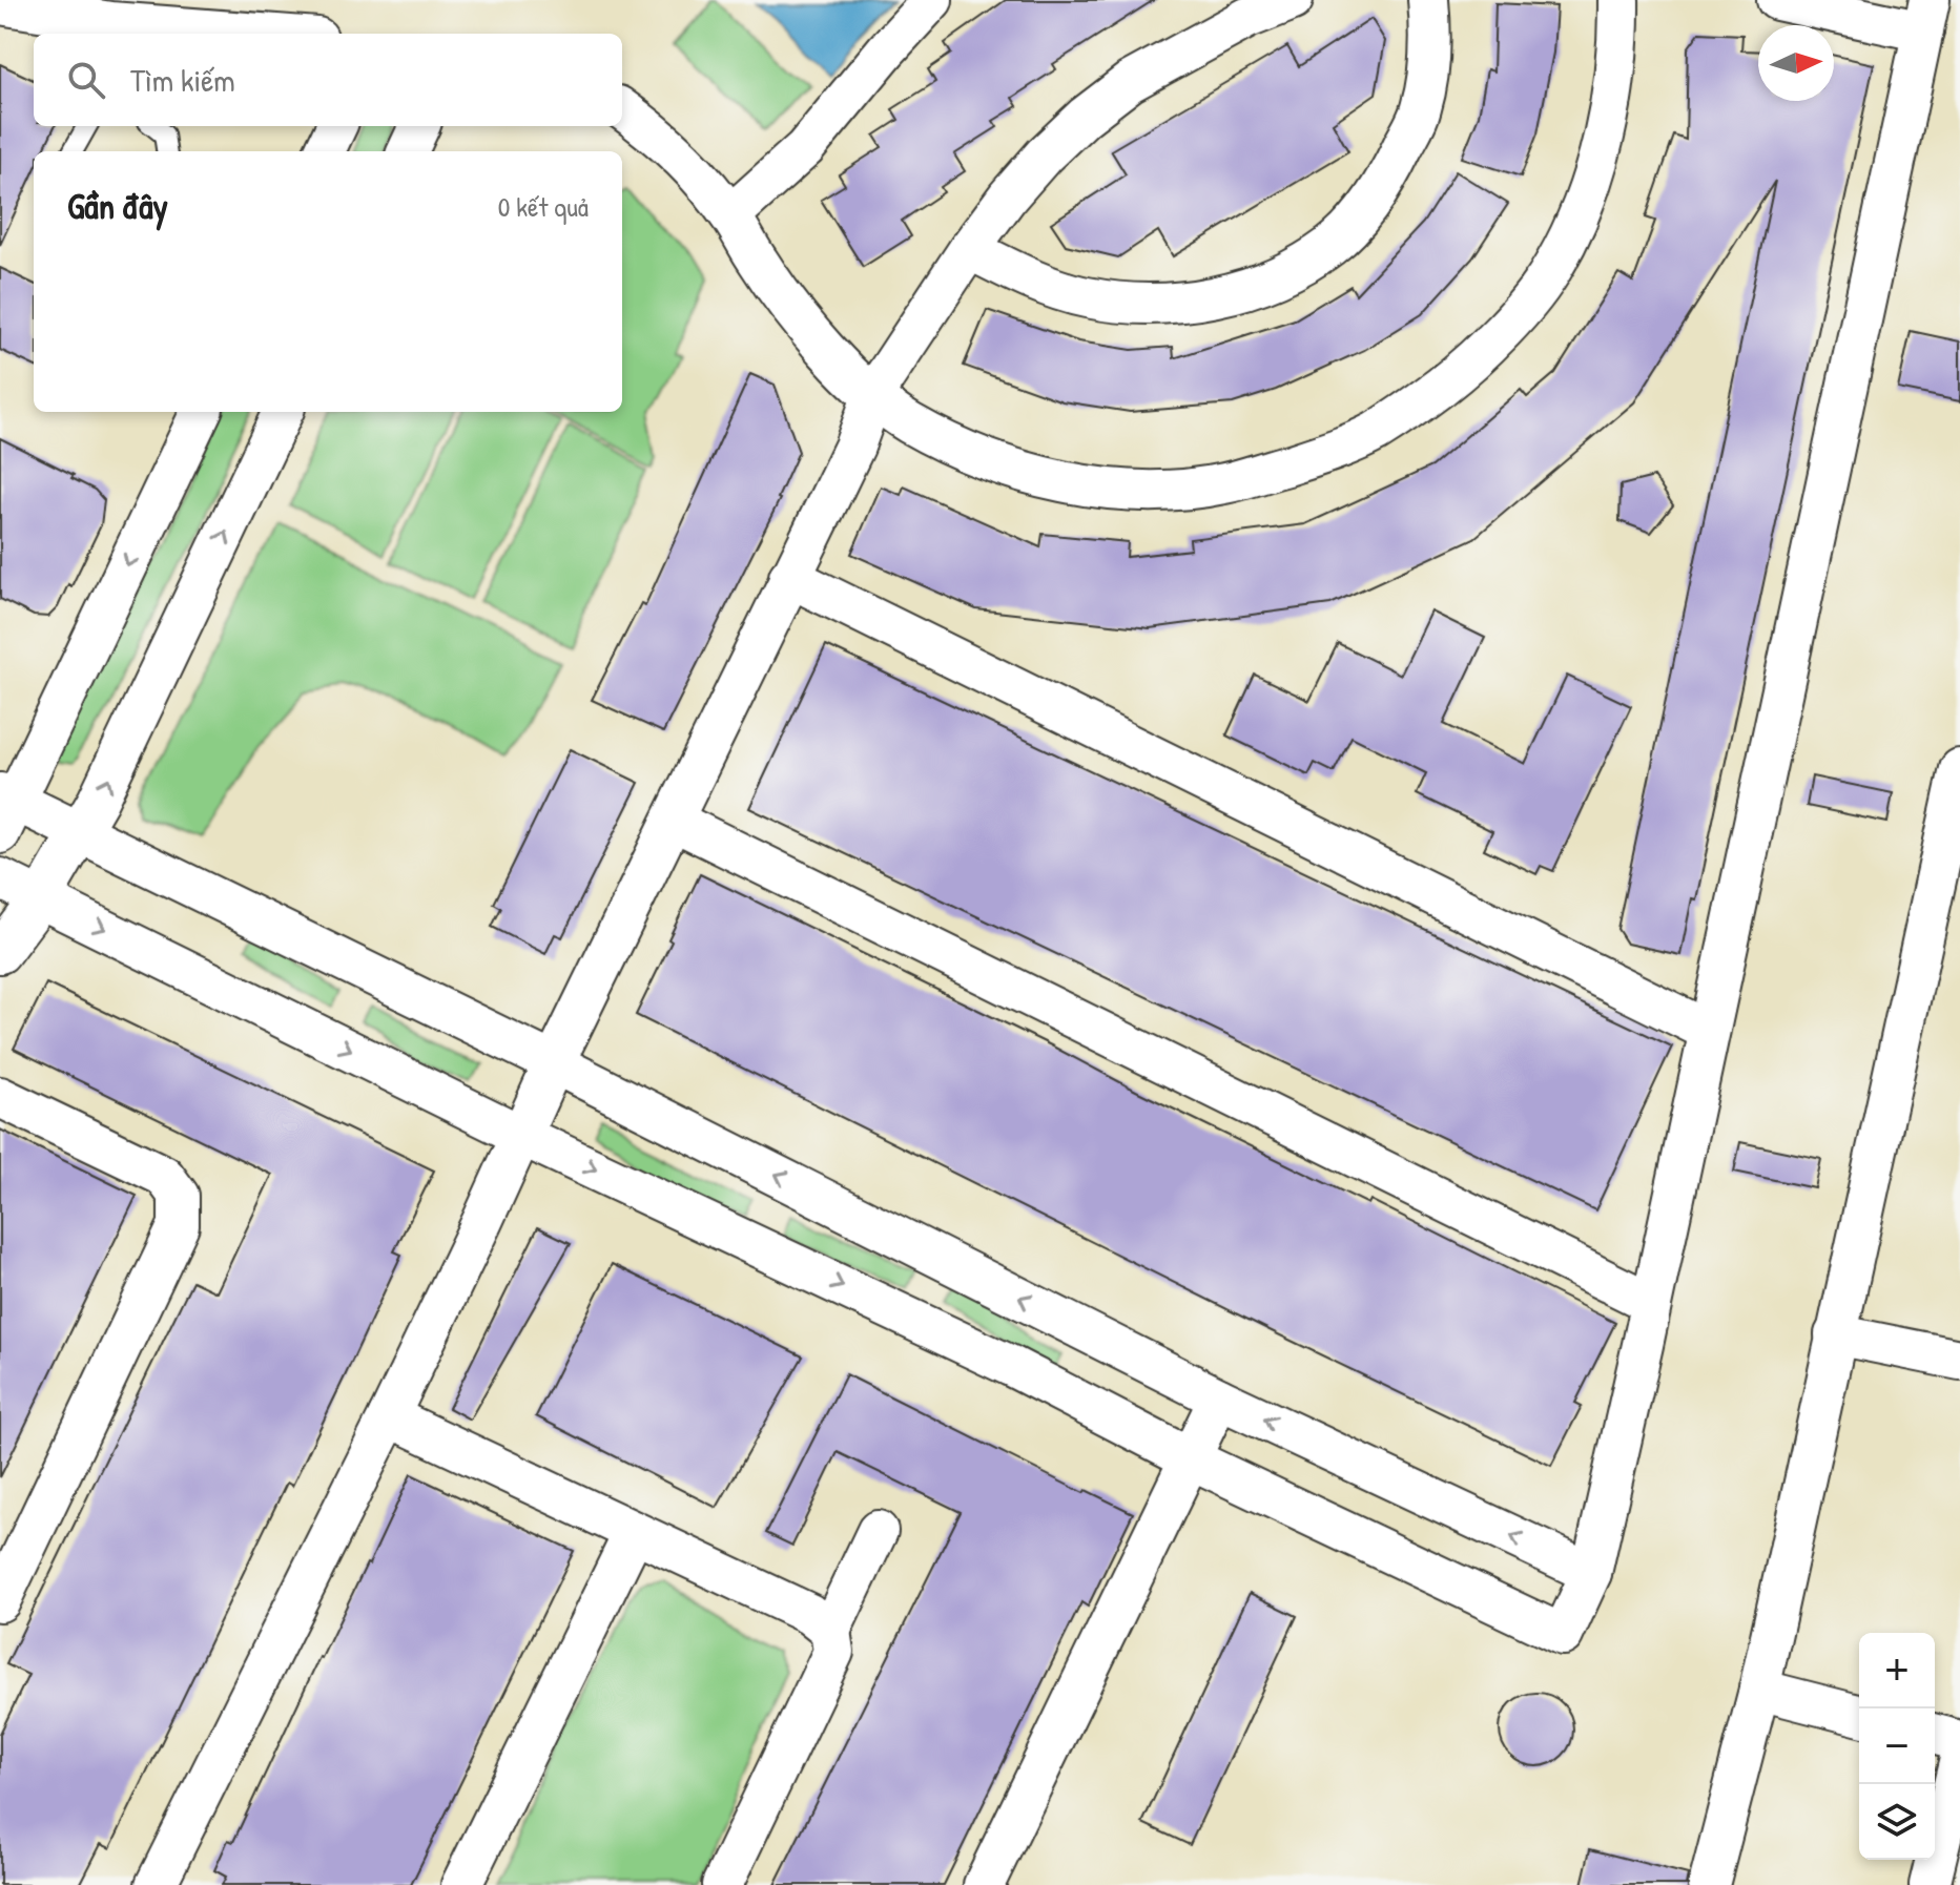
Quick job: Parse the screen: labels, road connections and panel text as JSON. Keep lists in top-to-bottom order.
{
  "north": "right",
  "page": {
    "search": "Tìm kiếm",
    "heading": ["Gần đây", "0 kết quả"],
    "map_buttons": ["+", "−"]
  }
}
